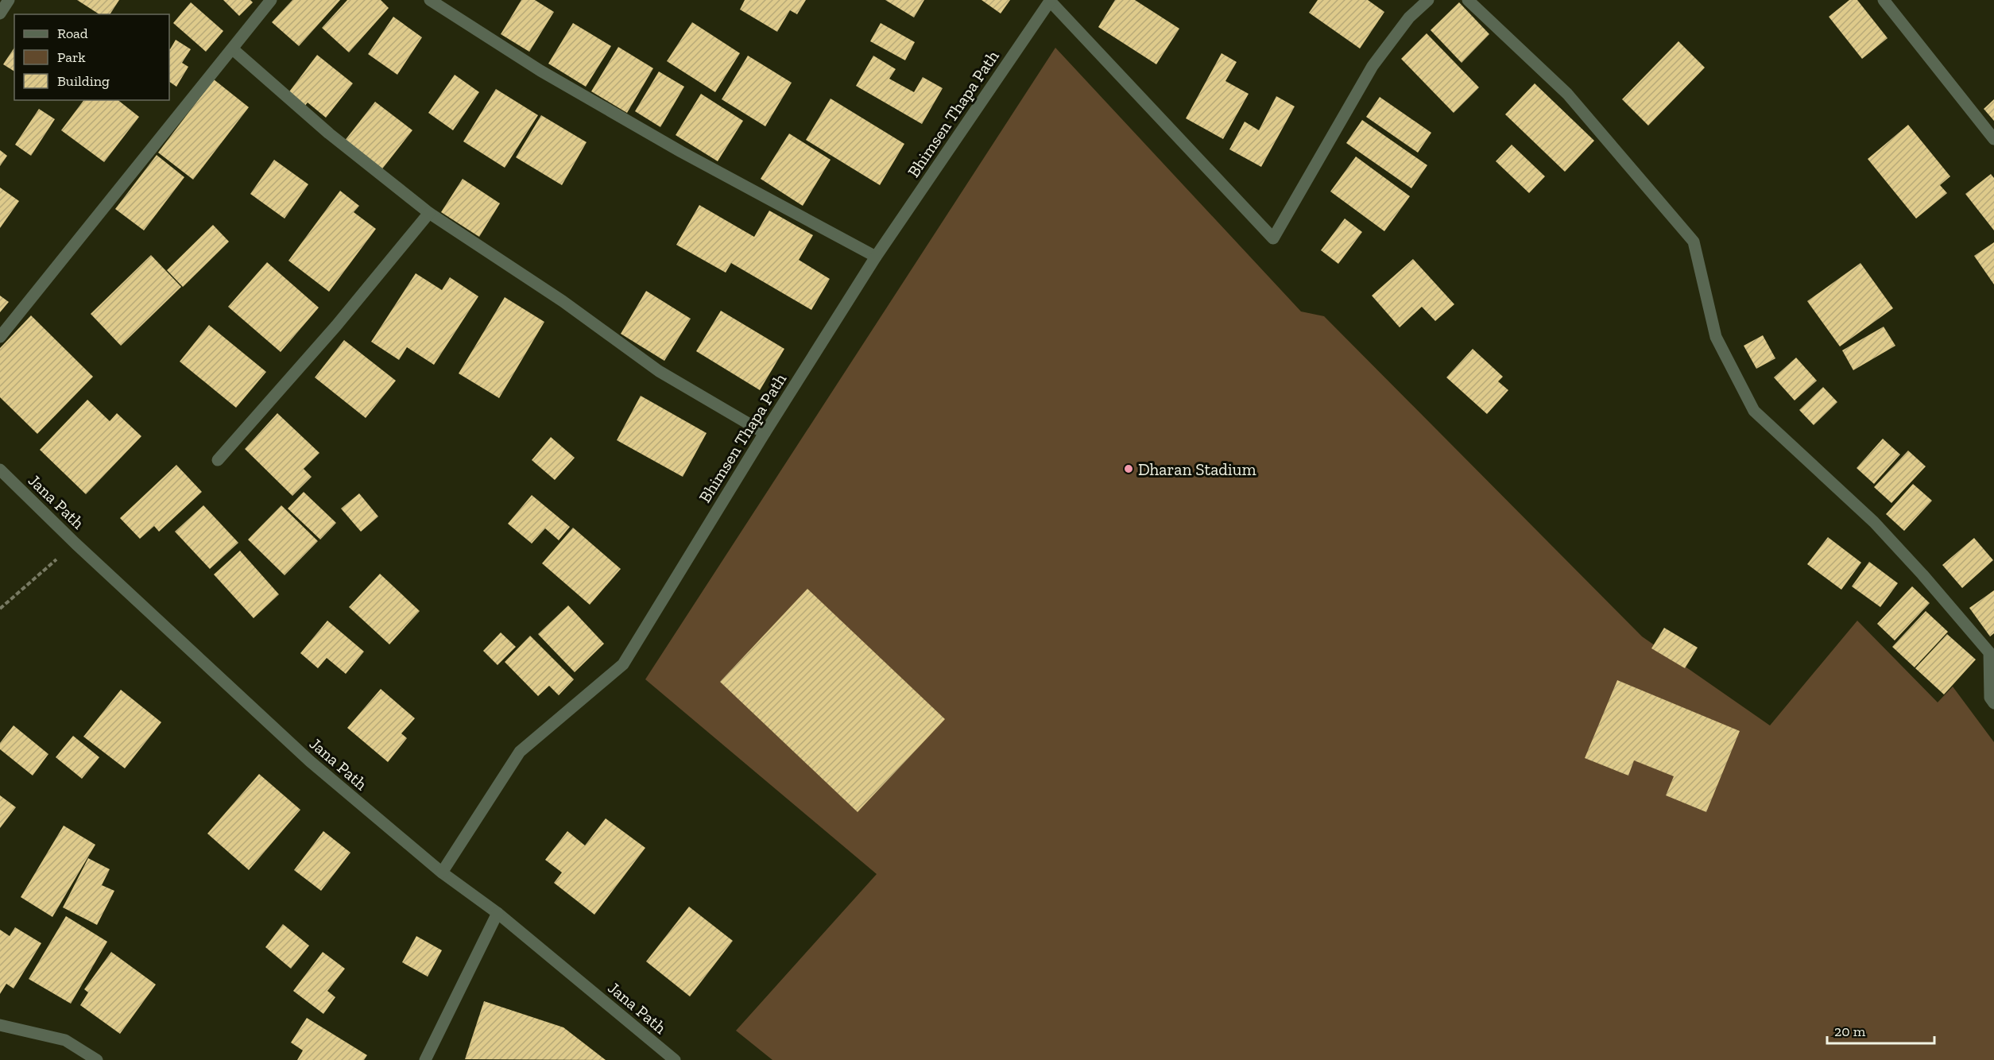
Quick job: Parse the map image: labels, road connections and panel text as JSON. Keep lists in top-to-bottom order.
{
  "streets": {
    "street": ["Bhimsen Thapa Path", "Jana Path"]
  },
  "crossings": [
    ["Bhimsen Thapa Path", "Jana Path"]
  ],
  "places": ["Dharan Stadium"],
  "legend": ["Road", "Park", "Building"],
  "scale_bar": "20 m"
}
